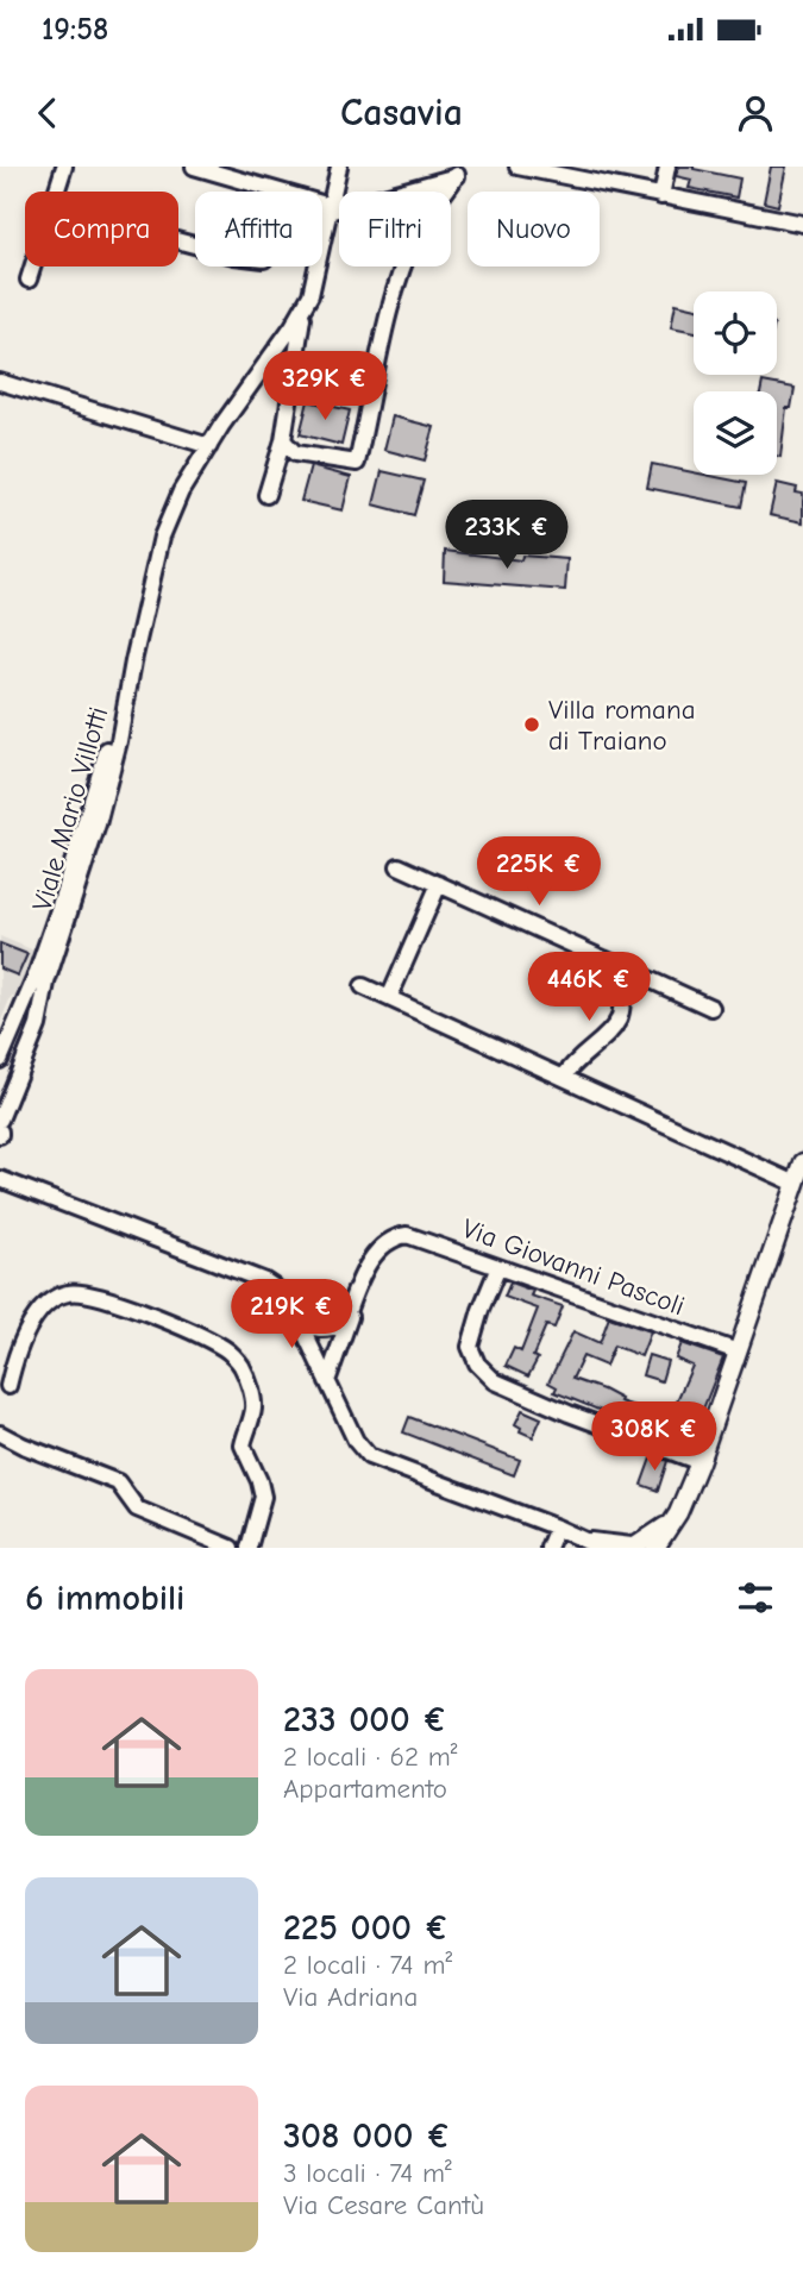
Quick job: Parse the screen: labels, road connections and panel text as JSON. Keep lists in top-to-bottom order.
{
  "streets": {
    "street": ["Viale Mario Villotti", "Via Giovanni Pascoli"]
  },
  "places": ["Villa romana di Traiano"],
  "page": {
    "status": "19:58",
    "header": "Casavia",
    "chip": [
      "Compra",
      "Affitta",
      "Filtri",
      "Nuovo"
    ],
    "price": [
      "329K €",
      "233K €",
      "225K €",
      "446K €",
      "219K €",
      "308K €"
    ],
    "heading": "6 immobili",
    "list": [
      {
        "name": "233 000 €",
        "note": "2 locali · 62 m² · Appartamento"
      },
      {
        "name": "225 000 €",
        "note": "2 locali · 74 m² · Via Adriana"
      },
      {
        "name": "308 000 €",
        "note": "3 locali · 74 m² · Via Cesare Cantù"
      }
    ]
  }
}
